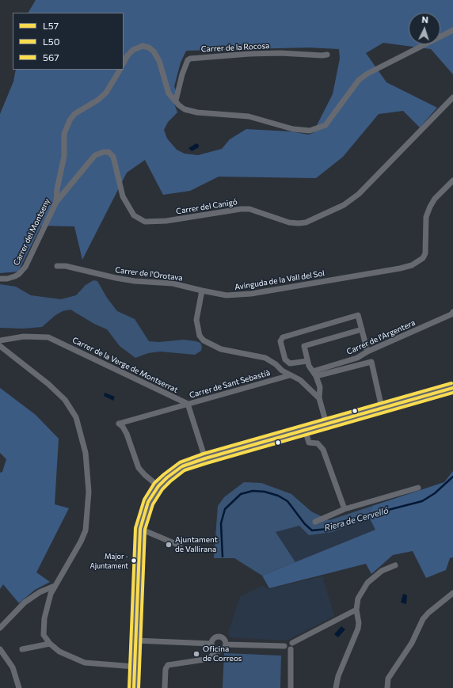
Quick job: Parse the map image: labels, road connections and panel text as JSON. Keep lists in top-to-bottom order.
{
  "streets": {
    "street": [
      "Carrer de la Rocosa",
      "Carrer del Canigó",
      "Carrer del Montseny",
      "Carrer de l'Orotava",
      "Avinguda de la Vall del Sol",
      "Carrer de l'Argentera",
      "Carrer de la Verge de Montserrat",
      "Carrer de Sant Sebastià"
    ]
  },
  "crossings": [
    ["Carrer del Canigó", "Carrer del Montseny"],
    ["Carrer de l'Orotava", "Avinguda de la Vall del Sol"],
    ["Carrer de la Verge de Montserrat", "Carrer de Sant Sebastià"]
  ],
  "water": ["Riera de Cervelló"],
  "places": ["Ajuntament de Vallirana", "Major - Ajuntament", "Oficina de Correos"],
  "lines": ["transit line 567", "transit line L57", "transit line L50"],
  "legend": ["L57", "L50", "567"],
  "north": "top"
}
